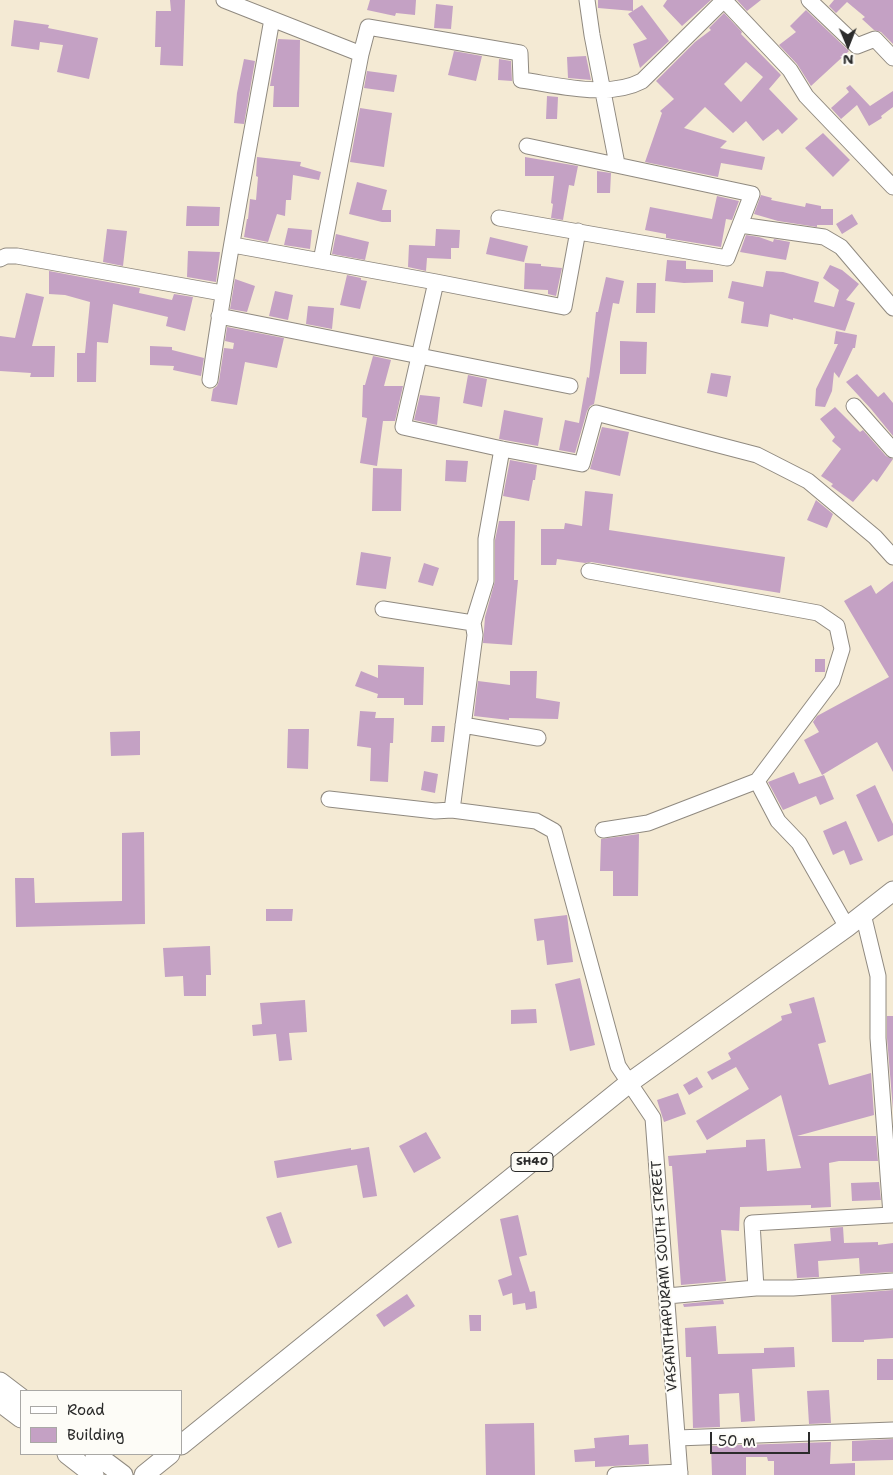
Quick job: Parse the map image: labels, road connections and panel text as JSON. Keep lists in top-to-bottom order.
{
  "streets": {
    "main road": ["SH40"],
    "street": ["VASANTHAPURAM SOUTH STREET"]
  },
  "crossings": [
    ["SH40", "VASANTHAPURAM SOUTH STREET"]
  ],
  "legend": ["Road", "Building"],
  "scale_bar": "50 m",
  "north": "bottom"
}
